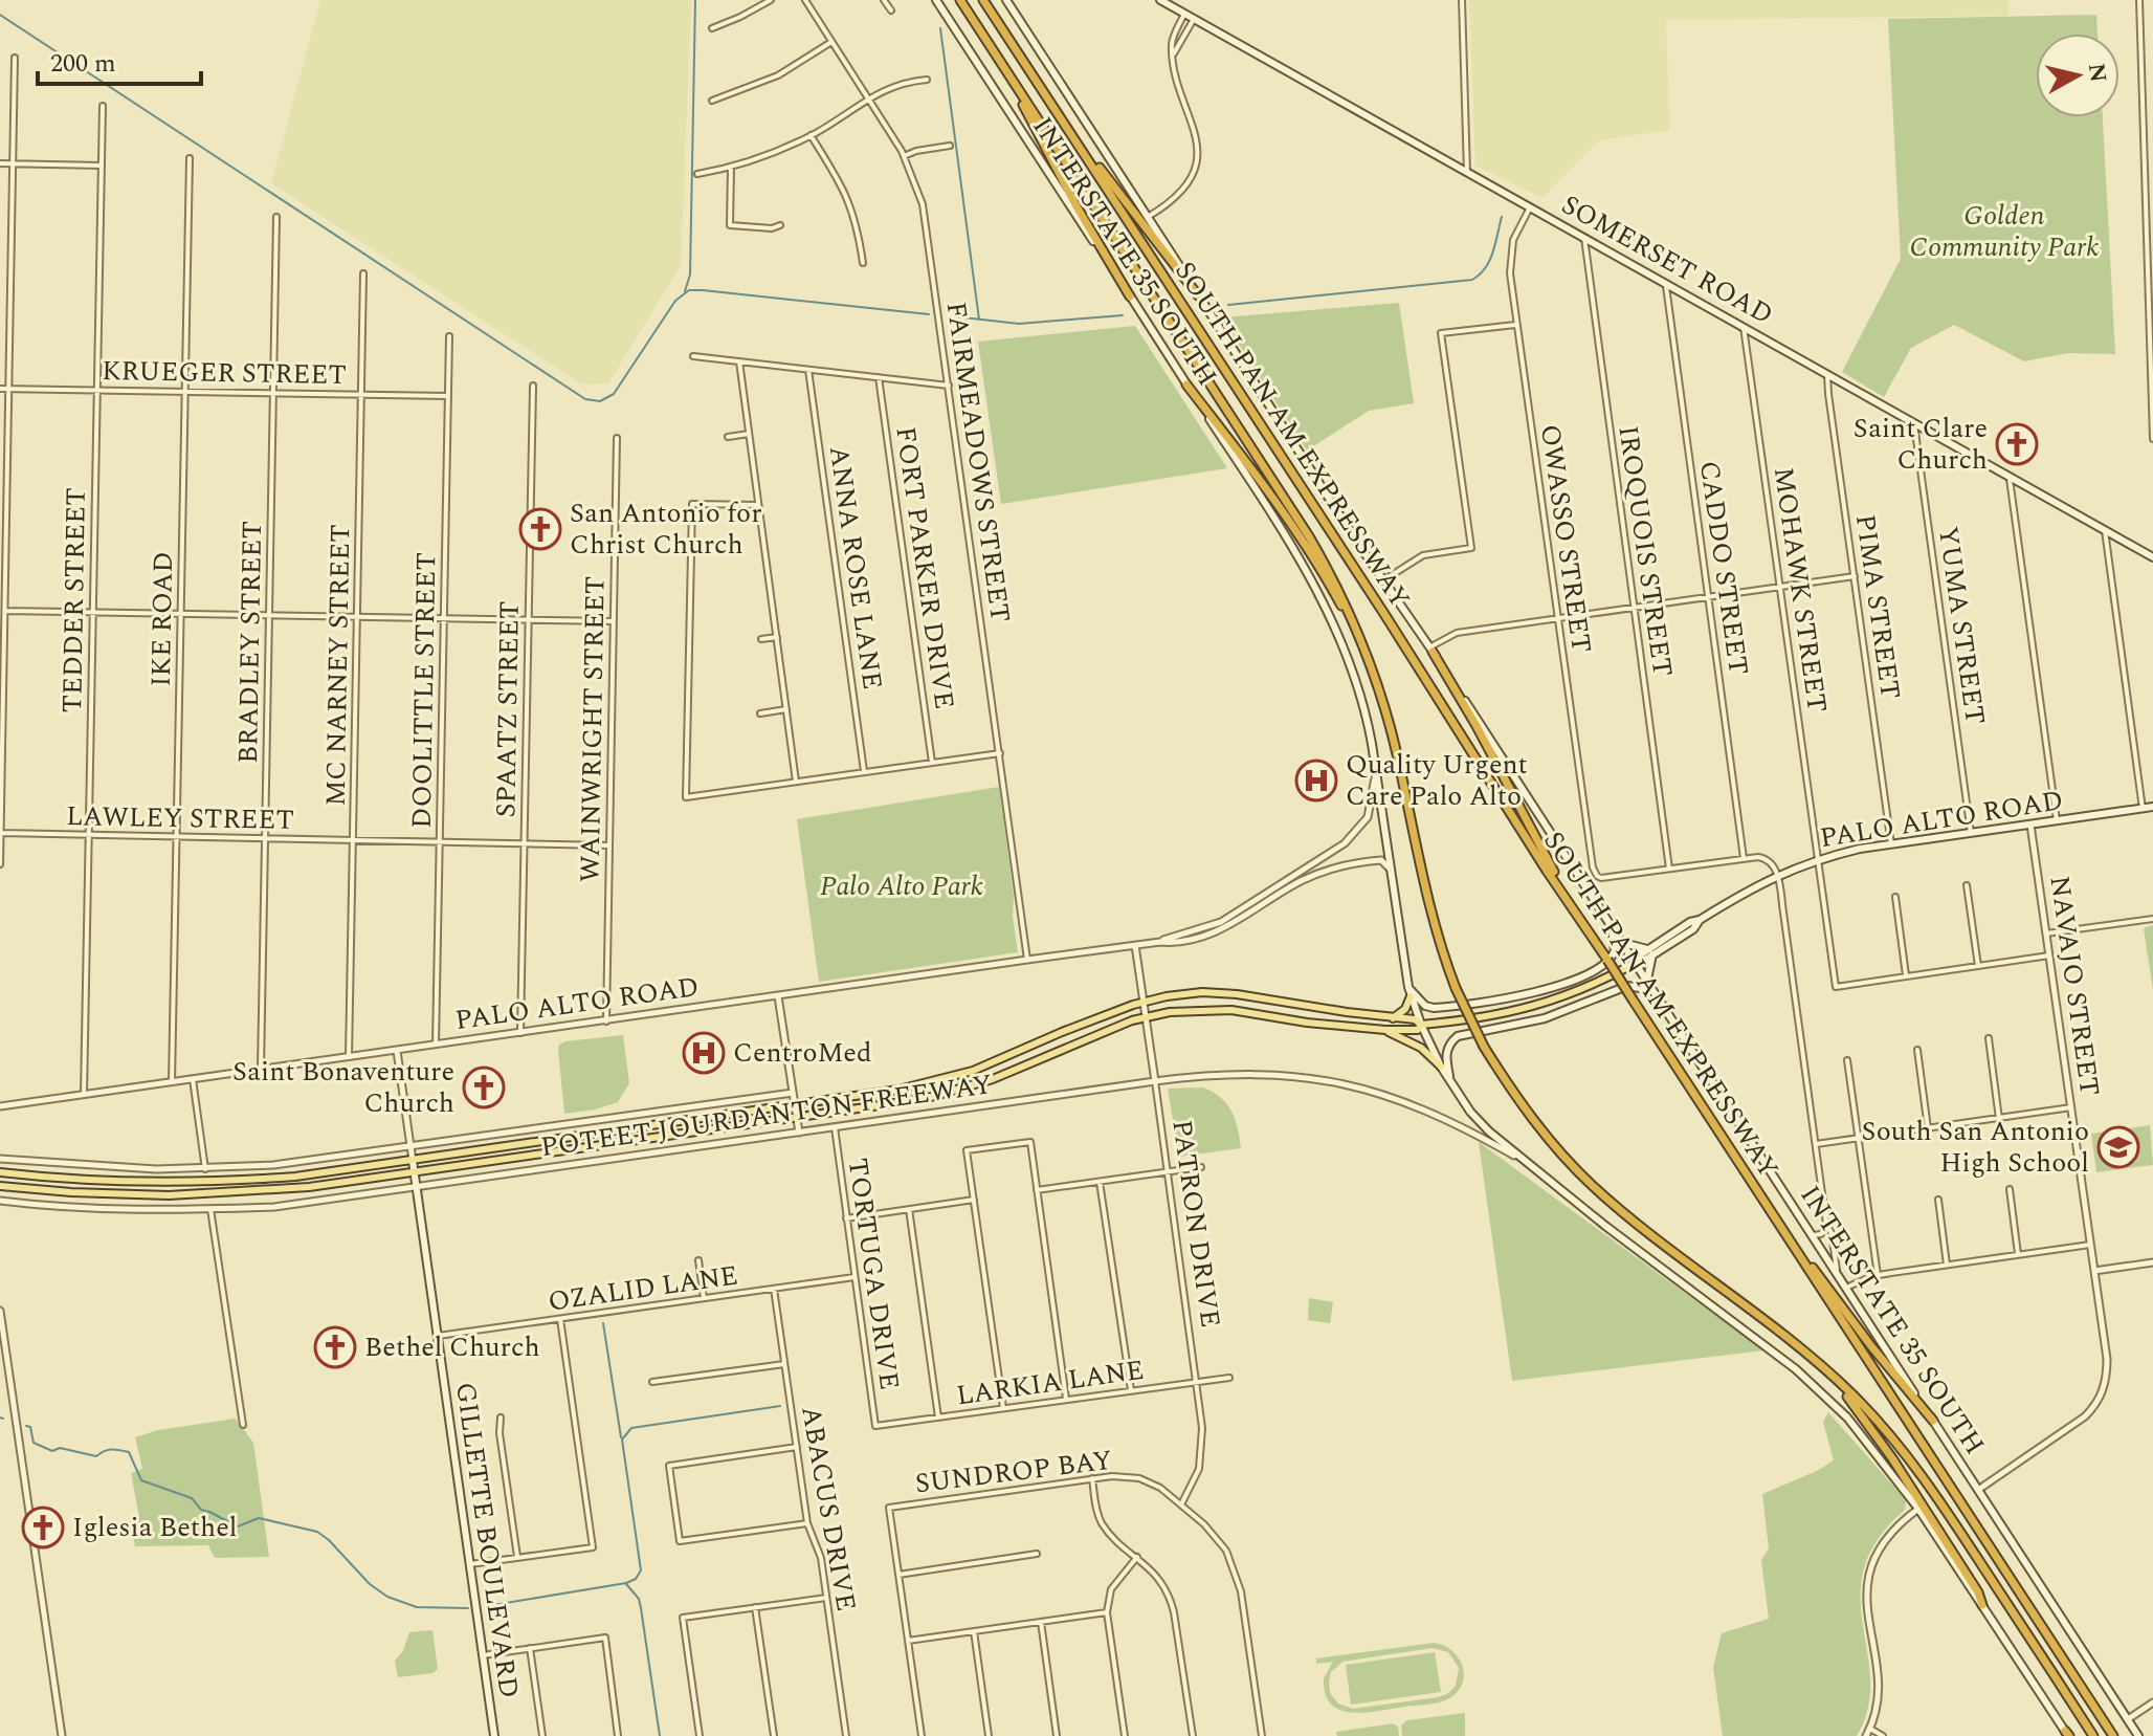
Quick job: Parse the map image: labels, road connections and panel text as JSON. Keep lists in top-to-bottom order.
{
  "streets": {
    "highway": ["SOUTH PAN AM EXPRESSWAY"],
    "main road": [
      "INTERSTATE 35 SOUTH",
      "SOMERSET ROAD",
      "PALO ALTO ROAD",
      "POTEET JOURDANTON FREEWAY",
      "GILLETTE BOULEVARD"
    ],
    "street": [
      "KRUEGER STREET",
      "FAIRMEADOWS STREET",
      "OWASSO STREET",
      "IROQUOIS STREET",
      "ANNA ROSE LANE",
      "FORT PARKER DRIVE",
      "CADDO STREET",
      "MOHAWK STREET",
      "TEDDER STREET",
      "PIMA STREET",
      "IKE ROAD",
      "YUMA STREET",
      "BRADLEY STREET",
      "MC NARNEY STREET",
      "DOOLITTLE STREET",
      "SPAATZ STREET",
      "WAINWRIGHT STREET",
      "LAWLEY STREET",
      "NAVAJO STREET",
      "PATRON DRIVE",
      "TORTUGA DRIVE",
      "OZALID LANE",
      "LARKIA LANE",
      "SUNDROP BAY",
      "ABACUS DRIVE"
    ]
  },
  "crossings": [
    ["INTERSTATE 35 SOUTH", "PALO ALTO ROAD"],
    ["INTERSTATE 35 SOUTH", "NAVAJO STREET"],
    ["INTERSTATE 35 SOUTH", "POTEET JOURDANTON FREEWAY"],
    ["SOMERSET ROAD", "OWASSO STREET"],
    ["SOMERSET ROAD", "IROQUOIS STREET"],
    ["SOMERSET ROAD", "CADDO STREET"],
    ["SOMERSET ROAD", "MOHAWK STREET"],
    ["SOMERSET ROAD", "PIMA STREET"],
    ["SOMERSET ROAD", "YUMA STREET"],
    ["KRUEGER STREET", "TEDDER STREET"],
    ["KRUEGER STREET", "IKE ROAD"],
    ["KRUEGER STREET", "BRADLEY STREET"],
    ["KRUEGER STREET", "MC NARNEY STREET"],
    ["KRUEGER STREET", "DOOLITTLE STREET"],
    ["FAIRMEADOWS STREET", "PALO ALTO ROAD"],
    ["OWASSO STREET", "IROQUOIS STREET"],
    ["MOHAWK STREET", "PALO ALTO ROAD"],
    ["TEDDER STREET", "LAWLEY STREET"],
    ["TEDDER STREET", "PALO ALTO ROAD"],
    ["PIMA STREET", "PALO ALTO ROAD"],
    ["IKE ROAD", "LAWLEY STREET"],
    ["IKE ROAD", "PALO ALTO ROAD"],
    ["YUMA STREET", "PALO ALTO ROAD"],
    ["BRADLEY STREET", "LAWLEY STREET"],
    ["BRADLEY STREET", "PALO ALTO ROAD"],
    ["MC NARNEY STREET", "LAWLEY STREET"],
    ["MC NARNEY STREET", "PALO ALTO ROAD"],
    ["DOOLITTLE STREET", "LAWLEY STREET"],
    ["DOOLITTLE STREET", "PALO ALTO ROAD"],
    ["SPAATZ STREET", "LAWLEY STREET"],
    ["SPAATZ STREET", "PALO ALTO ROAD"],
    ["WAINWRIGHT STREET", "LAWLEY STREET"],
    ["WAINWRIGHT STREET", "PALO ALTO ROAD"],
    ["PALO ALTO ROAD", "NAVAJO STREET"],
    ["PALO ALTO ROAD", "POTEET JOURDANTON FREEWAY"],
    ["PALO ALTO ROAD", "PATRON DRIVE"],
    ["PALO ALTO ROAD", "GILLETTE BOULEVARD"],
    ["POTEET JOURDANTON FREEWAY", "PATRON DRIVE"],
    ["POTEET JOURDANTON FREEWAY", "TORTUGA DRIVE"],
    ["POTEET JOURDANTON FREEWAY", "GILLETTE BOULEVARD"],
    ["PATRON DRIVE", "LARKIA LANE"],
    ["PATRON DRIVE", "SUNDROP BAY"],
    ["TORTUGA DRIVE", "OZALID LANE"],
    ["TORTUGA DRIVE", "LARKIA LANE"],
    ["OZALID LANE", "ABACUS DRIVE"],
    ["OZALID LANE", "GILLETTE BOULEVARD"]
  ],
  "parks": ["Golden Community Park", "Palo Alto Park"],
  "places": {
    "church": [
      "Saint Clare Church",
      "San Antonio for Christ Church",
      "Saint Bonaventure Church",
      "Bethel Church",
      "Iglesia Bethel"
    ],
    "hospital": ["Quality Urgent Care Palo Alto", "CentroMed"],
    "school or university": ["South San Antonio High School"]
  },
  "scale_bar": "200 m",
  "north": "right"
}
